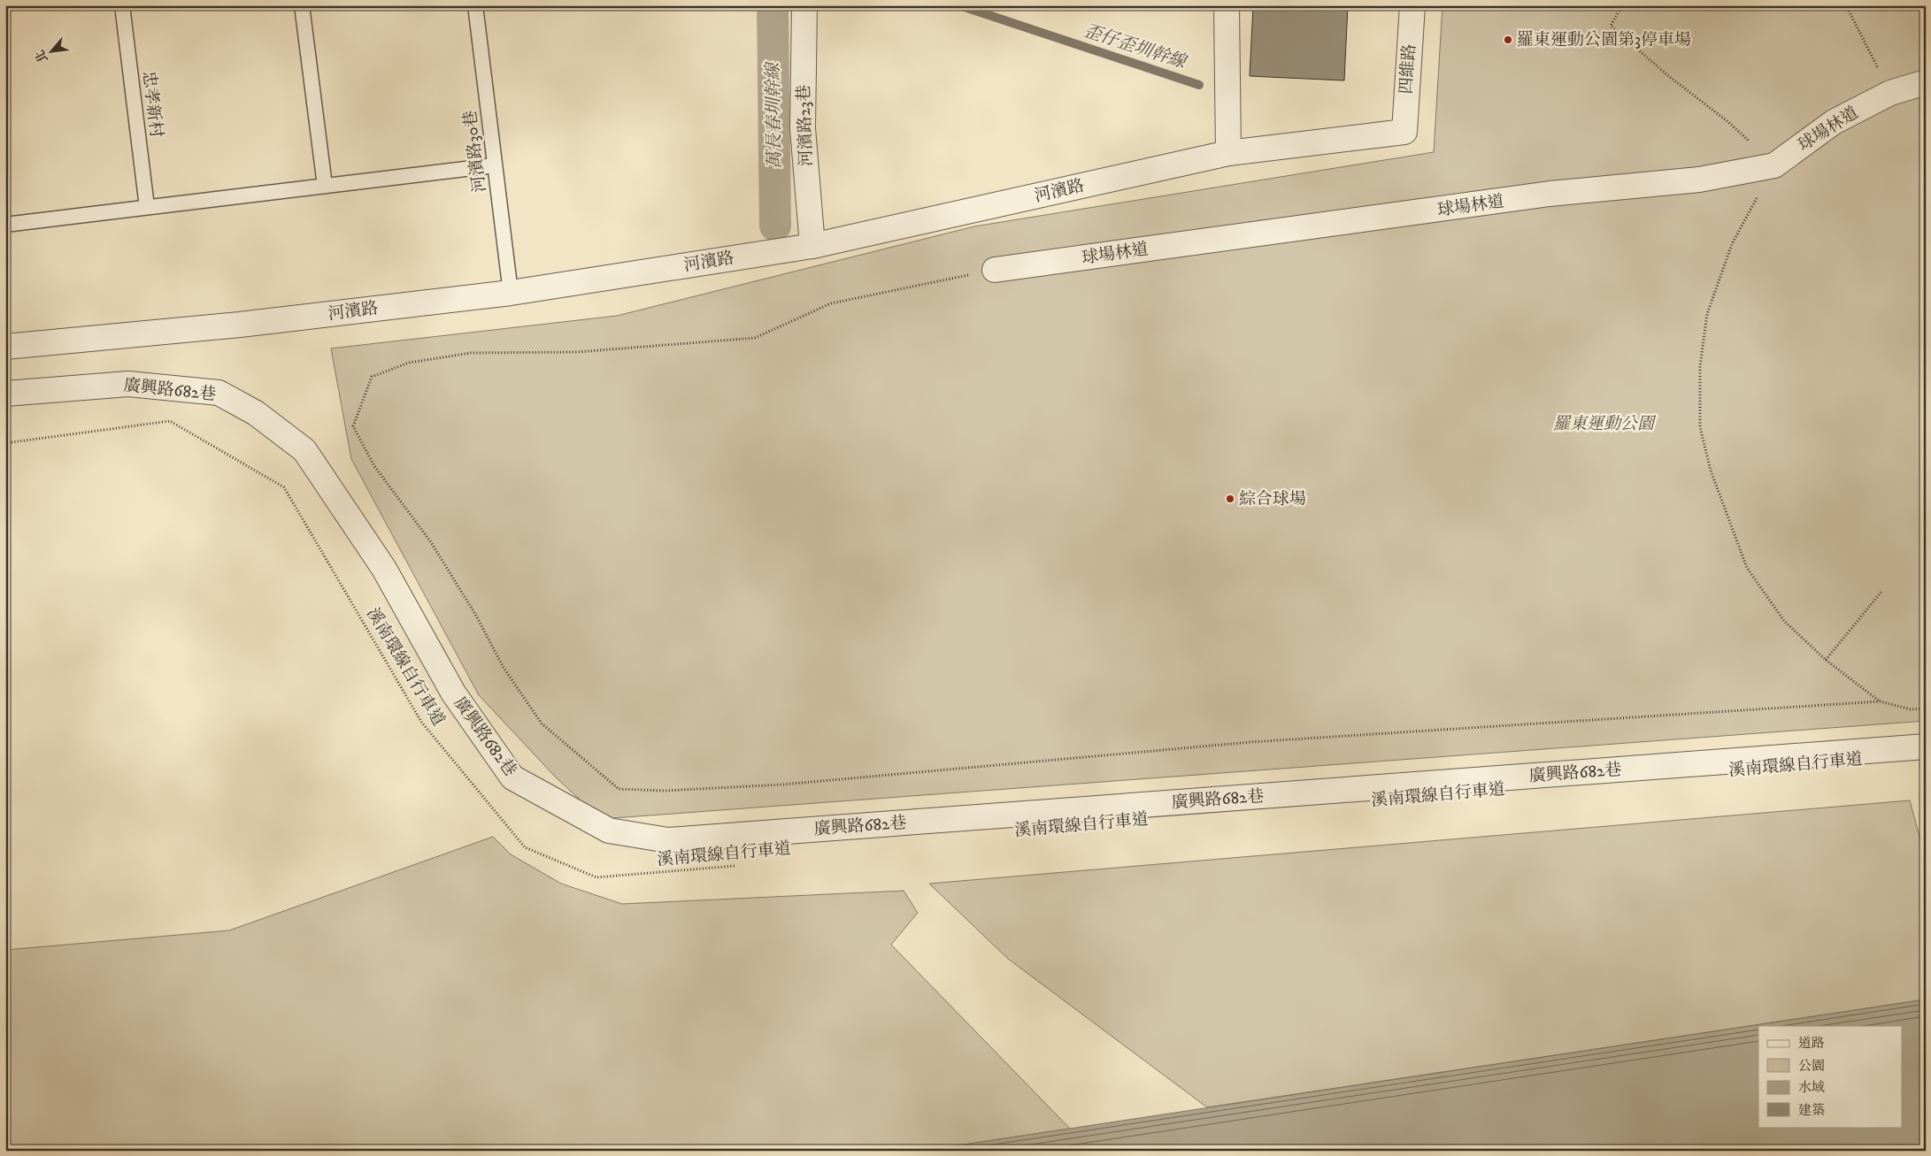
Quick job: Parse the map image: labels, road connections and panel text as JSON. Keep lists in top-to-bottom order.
{
  "streets": {
    "street": [
      "四維路",
      "河濱路23巷",
      "球場林道",
      "河濱路",
      "廣興路682巷"
    ],
    "lane": ["忠孝新村", "河濱路30巷"],
    "path": ["溪南環線自行車道"]
  },
  "crossings": [
    ["四維路", "河濱路"],
    ["河濱路23巷", "河濱路"],
    ["河濱路30巷", "河濱路"]
  ],
  "water": ["歪仔歪圳幹線", "萬長春圳幹線"],
  "parks": ["羅東運動公園"],
  "places": ["羅東運動公園第3停車場", "綜合球場"],
  "legend": [
    "道路",
    "公園",
    "水域",
    "建築"
  ],
  "north": "bottom left"
}
